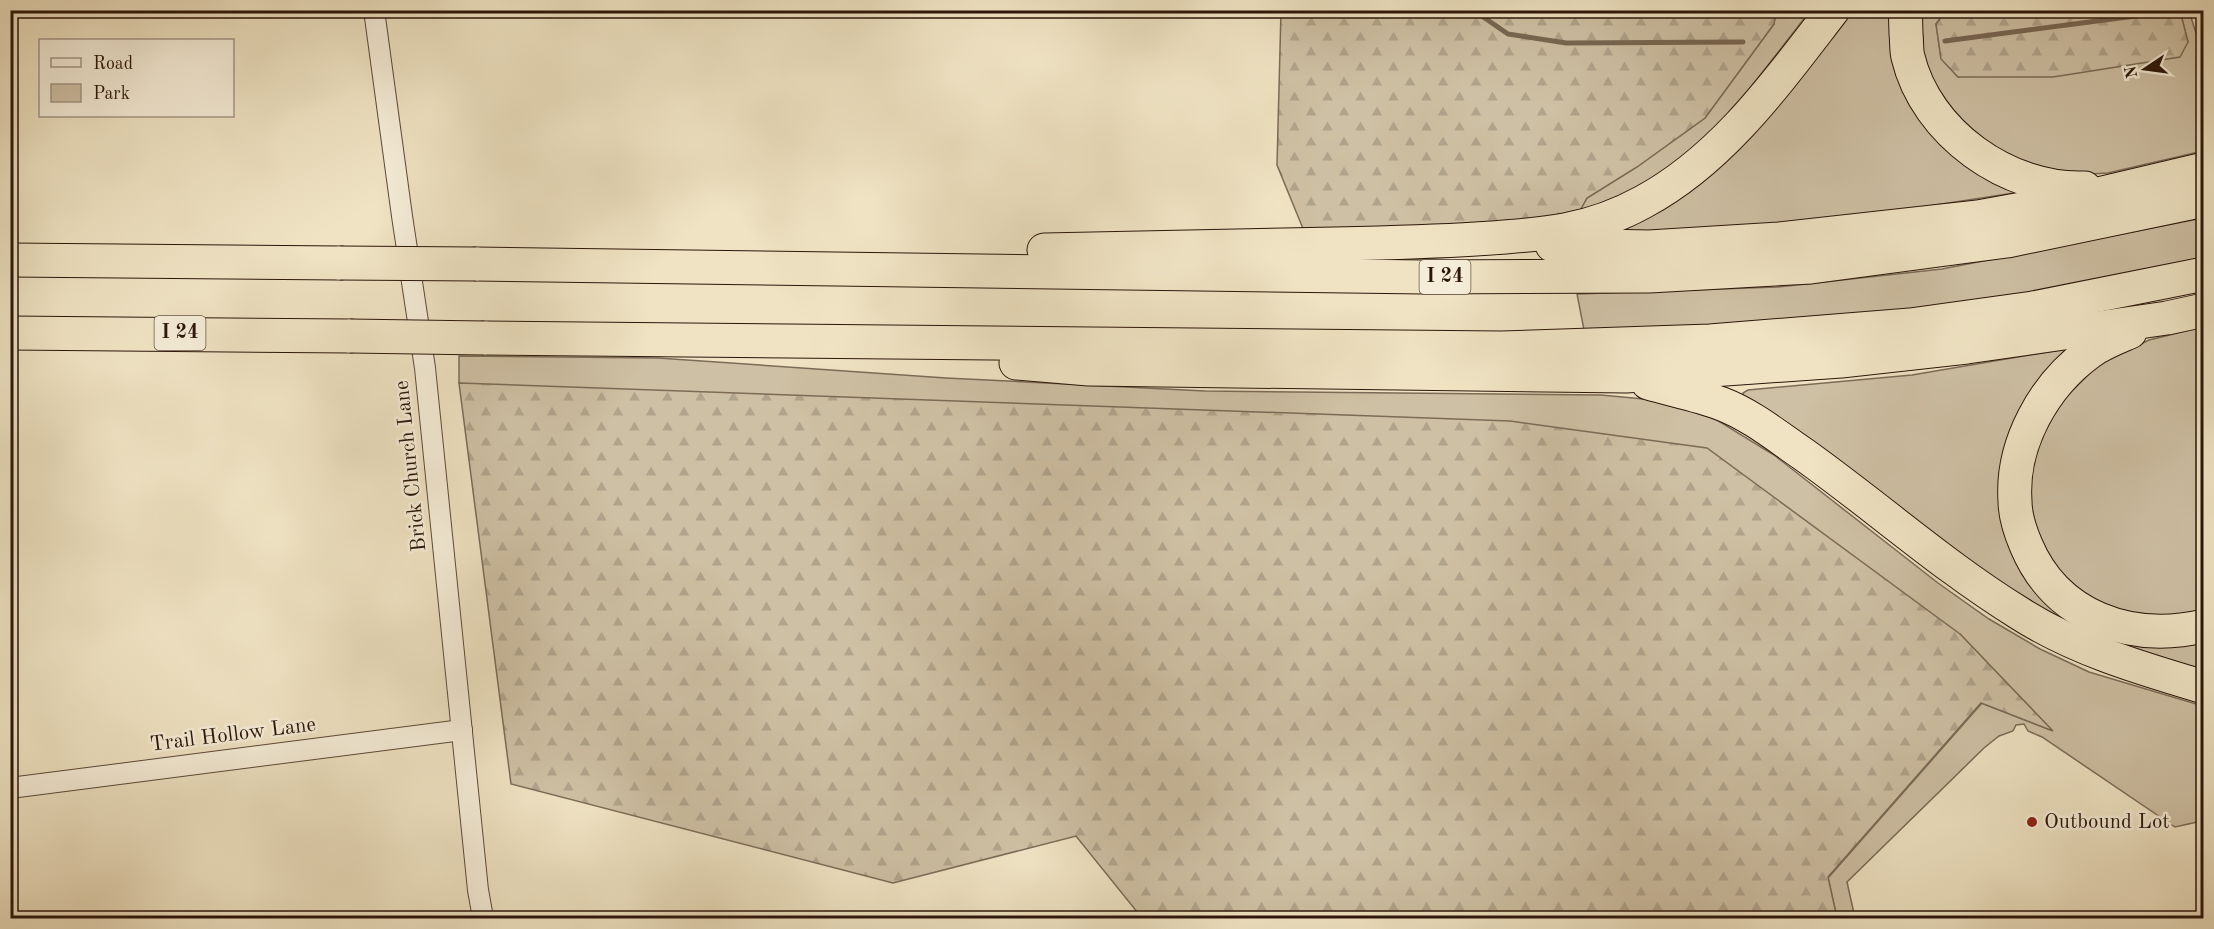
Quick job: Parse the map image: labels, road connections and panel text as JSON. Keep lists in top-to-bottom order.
{
  "streets": {
    "highway": ["I 24"],
    "street": ["Brick Church Lane", "Trail Hollow Lane"]
  },
  "crossings": [
    ["Brick Church Lane", "Trail Hollow Lane"]
  ],
  "places": ["Outbound Lot"],
  "legend": ["Road", "Park"],
  "north": "left"
}
